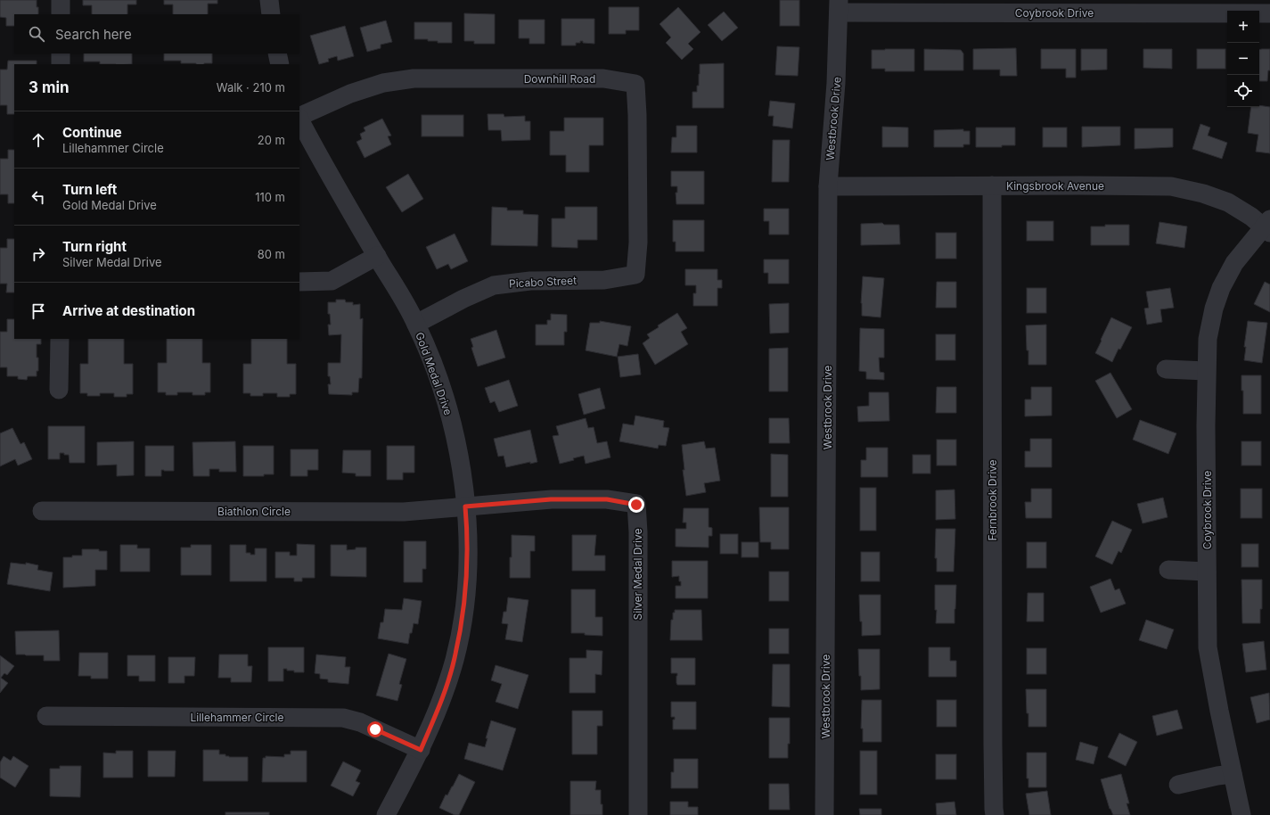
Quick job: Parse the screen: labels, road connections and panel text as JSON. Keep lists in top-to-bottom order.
{
  "streets": {
    "street": [
      "Coybrook Drive",
      "Downhill Road",
      "Westbrook Drive",
      "Kingsbrook Avenue",
      "Picabo Street",
      "Gold Medal Drive",
      "Fernbrook Drive",
      "Biathlon Circle",
      "Silver Medal Drive",
      "Lillehammer Circle"
    ]
  },
  "crossings": [
    ["Coybrook Drive", "Westbrook Drive"],
    ["Coybrook Drive", "Kingsbrook Avenue"],
    ["Downhill Road", "Picabo Street"],
    ["Westbrook Drive", "Kingsbrook Avenue"],
    ["Kingsbrook Avenue", "Fernbrook Drive"],
    ["Picabo Street", "Gold Medal Drive"],
    ["Gold Medal Drive", "Biathlon Circle"],
    ["Gold Medal Drive", "Silver Medal Drive"],
    ["Gold Medal Drive", "Lillehammer Circle"],
    ["Biathlon Circle", "Silver Medal Drive"]
  ],
  "page": {
    "map_buttons": ["+", "−"],
    "search": "Search here",
    "heading": ["3 min", "Walk · 210 m"],
    "list": [
      ["Continue", "Lillehammer Circle", "20 m"],
      ["Turn left", "Gold Medal Drive", "110 m"],
      ["Turn right", "Silver Medal Drive", "80 m"],
      "Arrive at destination"
    ]
  }
}
